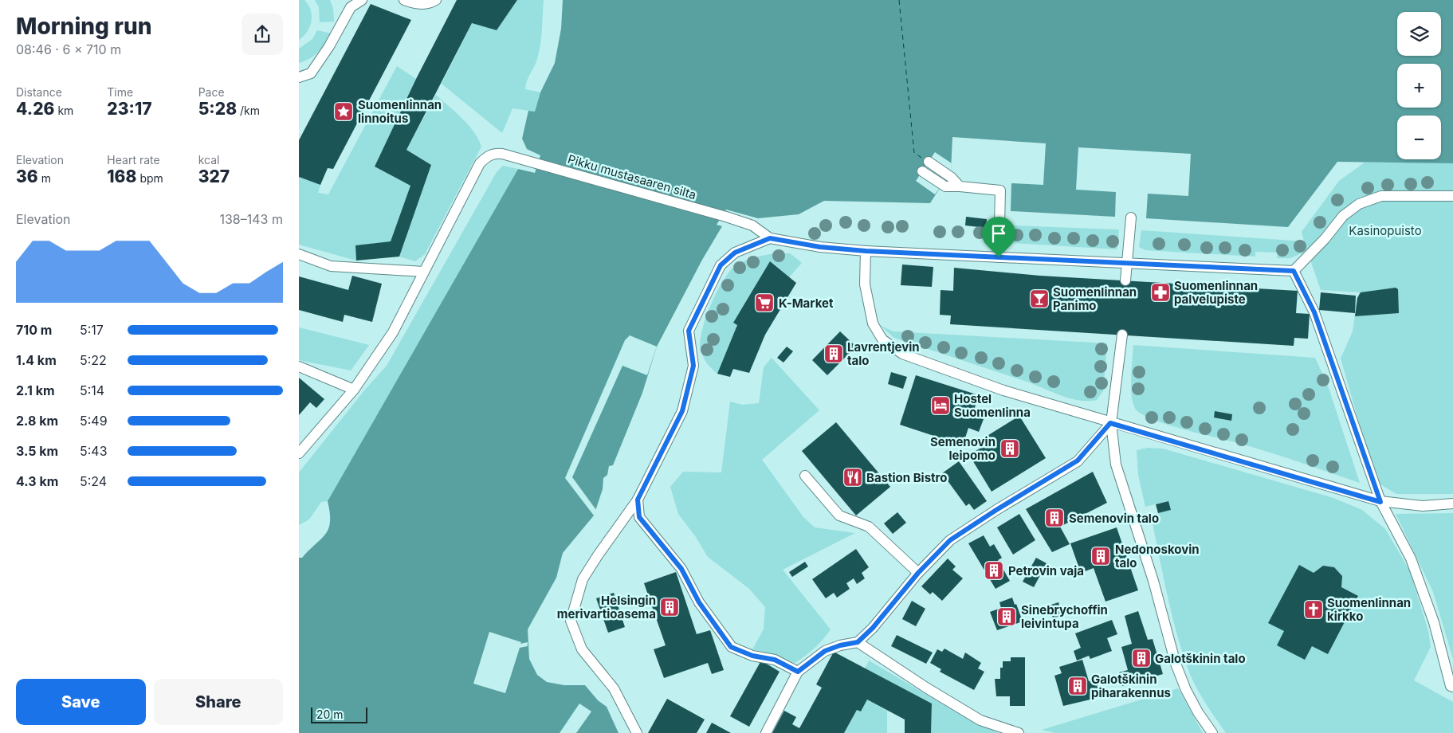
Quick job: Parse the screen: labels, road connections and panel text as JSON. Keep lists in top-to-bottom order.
{
  "streets": {
    "lane": ["Pikku mustasaaren silta"]
  },
  "parks": ["Kasinopuisto"],
  "places": {
    "place": ["Suomenlinnan linnoitus"],
    "pharmacy": ["Suomenlinnan palvelupiste"],
    "bar": ["Suomenlinnan Panimo"],
    "supermarket": ["K-Market"],
    "building": [
      "Lavrentjevin talo",
      "Semenovin leipomo",
      "Semenovin talo",
      "Nedonoskovin talo",
      "Petrovin vaja",
      "Helsingin merivartioasema",
      "Sinebrychoffin leivintupa",
      "Galotškinin talo",
      "Galotškinin piharakennus"
    ],
    "hotel": ["Hostel Suomenlinna"],
    "restaurant": ["Bastion Bistro"],
    "church": ["Suomenlinnan kirkko"]
  },
  "scale_bar": "20 m",
  "page": {
    "heading": ["Morning run", "08:46 · 6 × 710 m"],
    "map_buttons": ["+", "−"],
    "stats": [
      ["Distance", "4.26 km"],
      ["Time", "23:17"],
      ["Pace", "5:28 /km"],
      ["Elevation", "36 m"],
      ["Heart rate", "168 bpm"],
      ["kcal", "327"]
    ],
    "chart": ["Elevation", "138–143 m"],
    "list": [
      {
        "name": "710 m",
        "note": "5:17"
      },
      {
        "name": "1.4 km",
        "note": "5:22"
      },
      {
        "name": "2.1 km",
        "note": "5:14"
      },
      {
        "name": "2.8 km",
        "note": "5:49"
      },
      {
        "name": "3.5 km",
        "note": "5:43"
      },
      {
        "name": "4.3 km",
        "note": "5:24"
      }
    ],
    "buttons": ["Save", "Share"],
    "scale": "20 m"
  }
}
